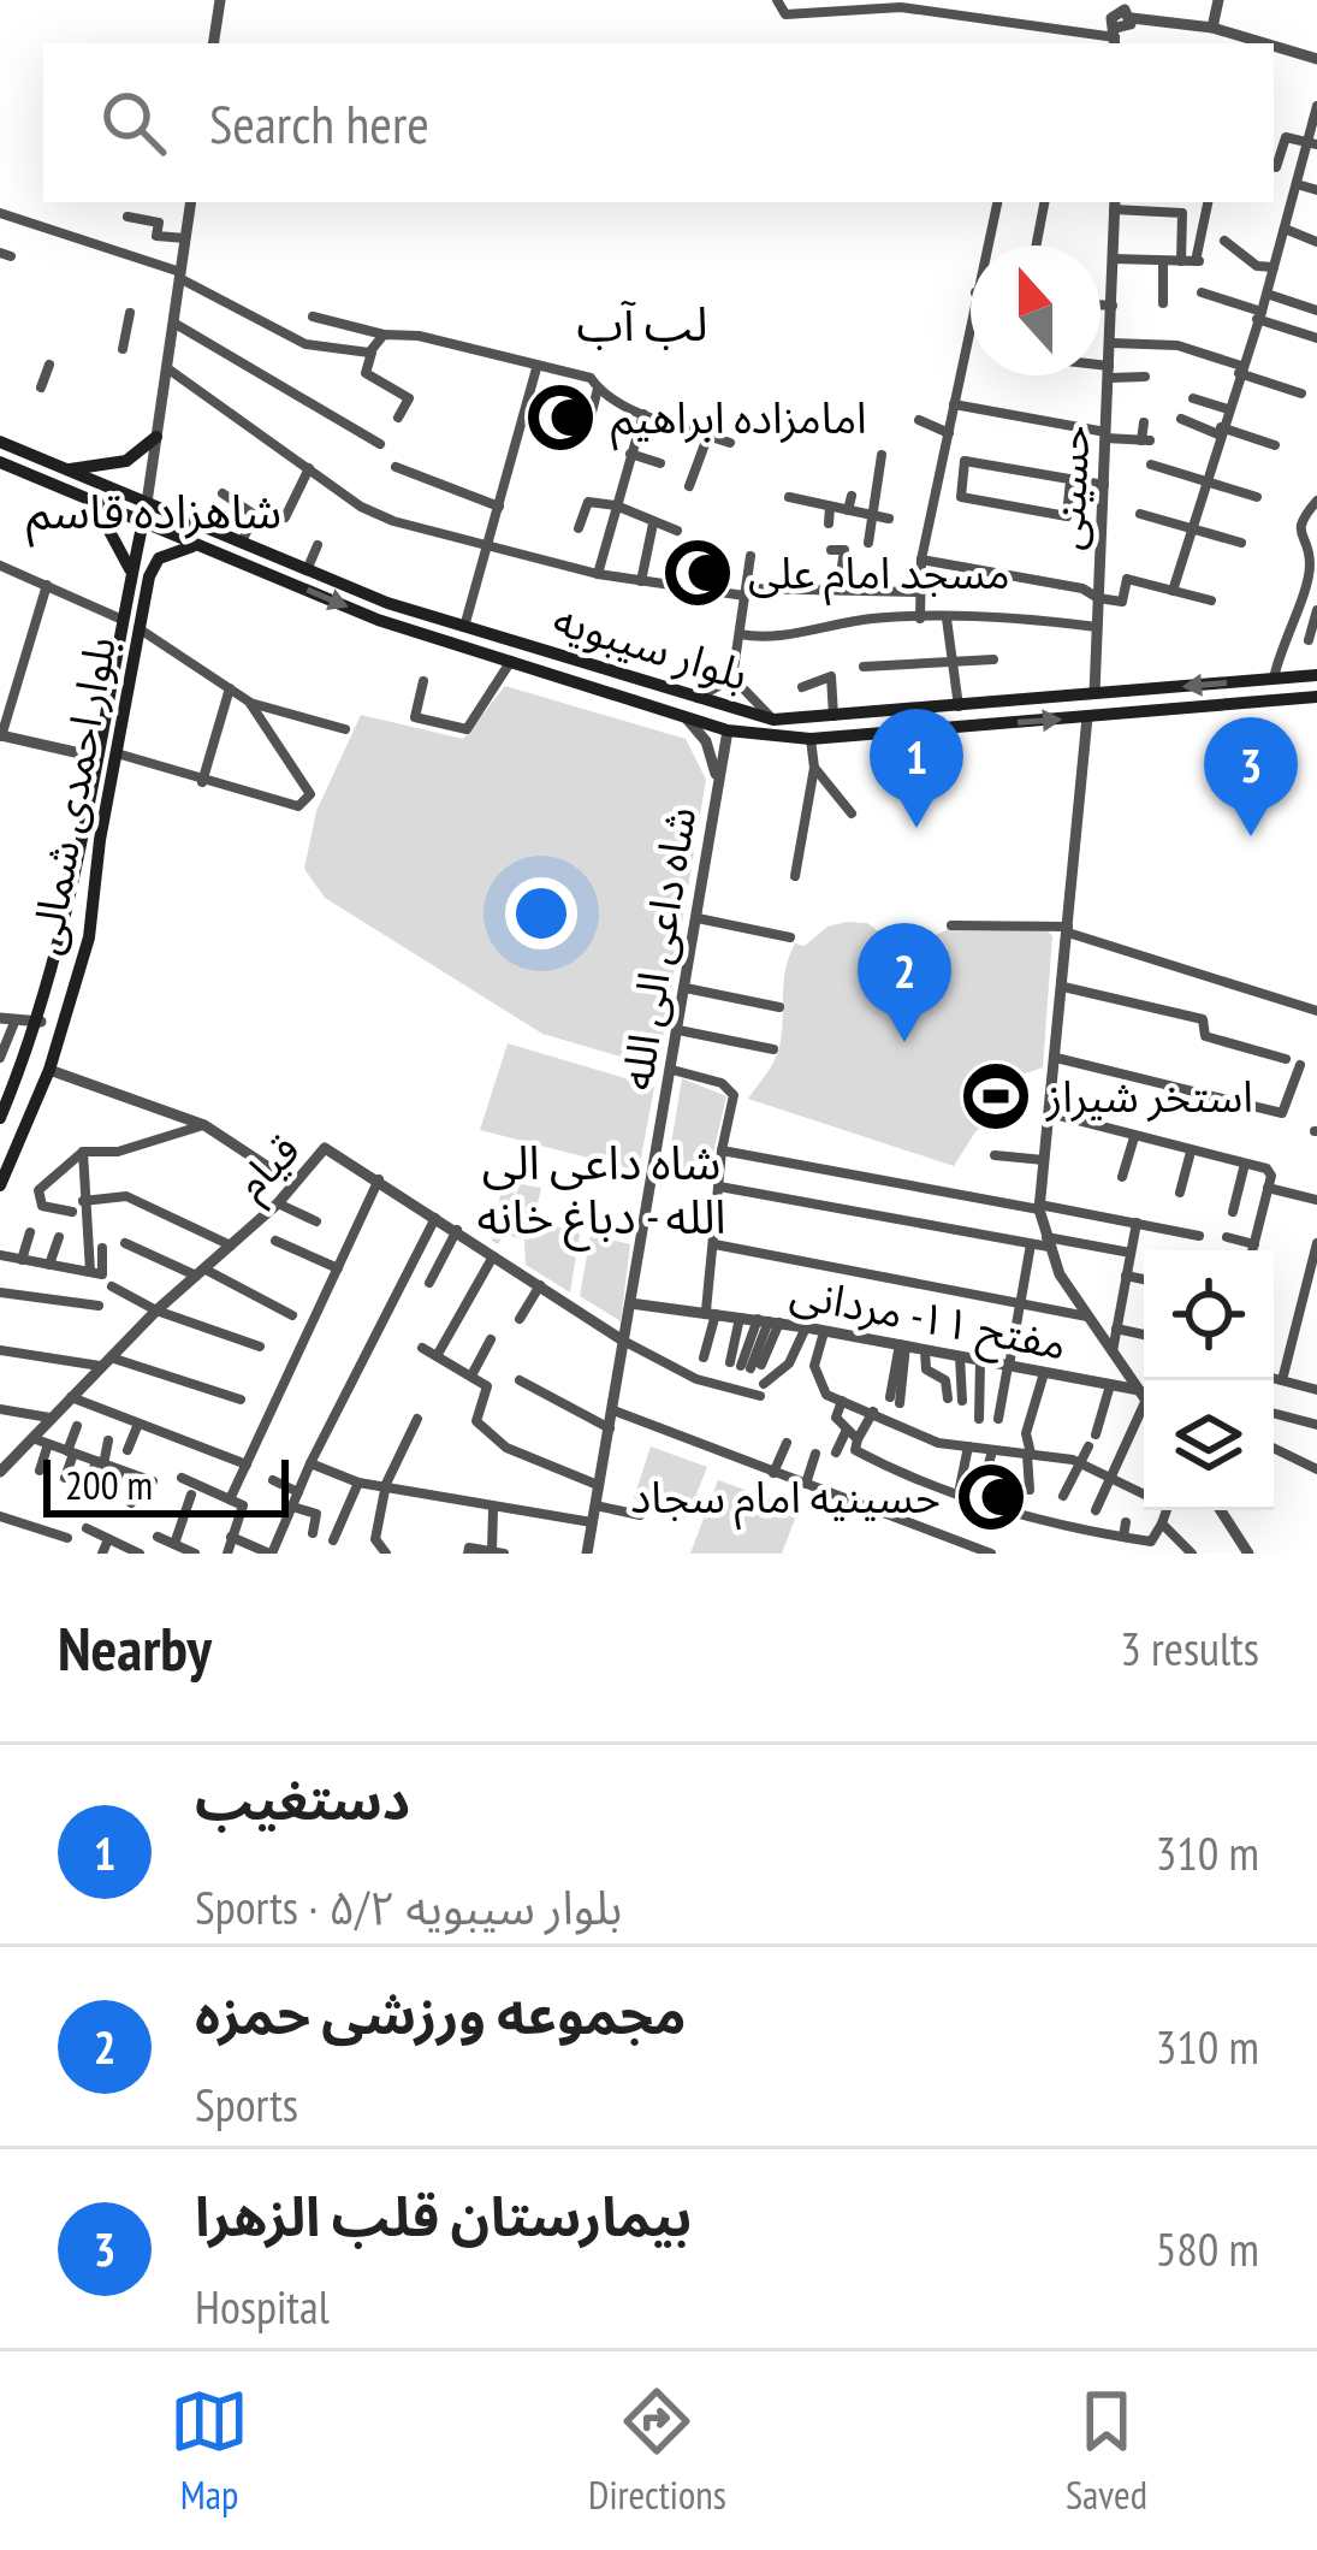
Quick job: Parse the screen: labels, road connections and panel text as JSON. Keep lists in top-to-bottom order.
{
  "streets": {
    "main road": ["بلوار سیبویه", "بلوار احمدی شمالی"],
    "street": [
      "حسینی",
      "شاه داعی الی الله",
      "قیام",
      "مفتح ۱۱- مردانی"
    ]
  },
  "crossings": [
    ["حسینی", "بلوار سیبویه"],
    ["بلوار سیبویه", "بلوار احمدی شمالی"],
    ["بلوار سیبویه", "شاه داعی الی الله"],
    ["شاه داعی الی الله", "قیام"],
    ["شاه داعی الی الله", "مفتح ۱۱- مردانی"]
  ],
  "districts": ["لب آب", "شاهزاده قاسم", "شاه داعی الی الله - دباغ خانه"],
  "places": {
    "mosque": ["امامزاده ابراهیم", "مسجد امام علی", "حسینیه امام سجاد"],
    "sports": ["استخر شیراز"]
  },
  "scale_bar": "200 m",
  "north": "top",
  "page": {
    "search": "Search here",
    "pins": ["1", "3", "2"],
    "scale": "200 m",
    "heading": ["Nearby", "3 results"],
    "list": [
      {
        "mark": "1",
        "name": "دستغیب",
        "note": "Sports · بلوار سیبویه ۵/۲",
        "value": "310 m"
      },
      {
        "mark": "2",
        "name": "مجموعه ورزشی حمزه",
        "note": "Sports",
        "value": "310 m"
      },
      {
        "mark": "3",
        "name": "بیمارستان قلب الزهرا",
        "note": "Hospital",
        "value": "580 m"
      }
    ],
    "nav": ["Map", "Directions", "Saved"]
  }
}
